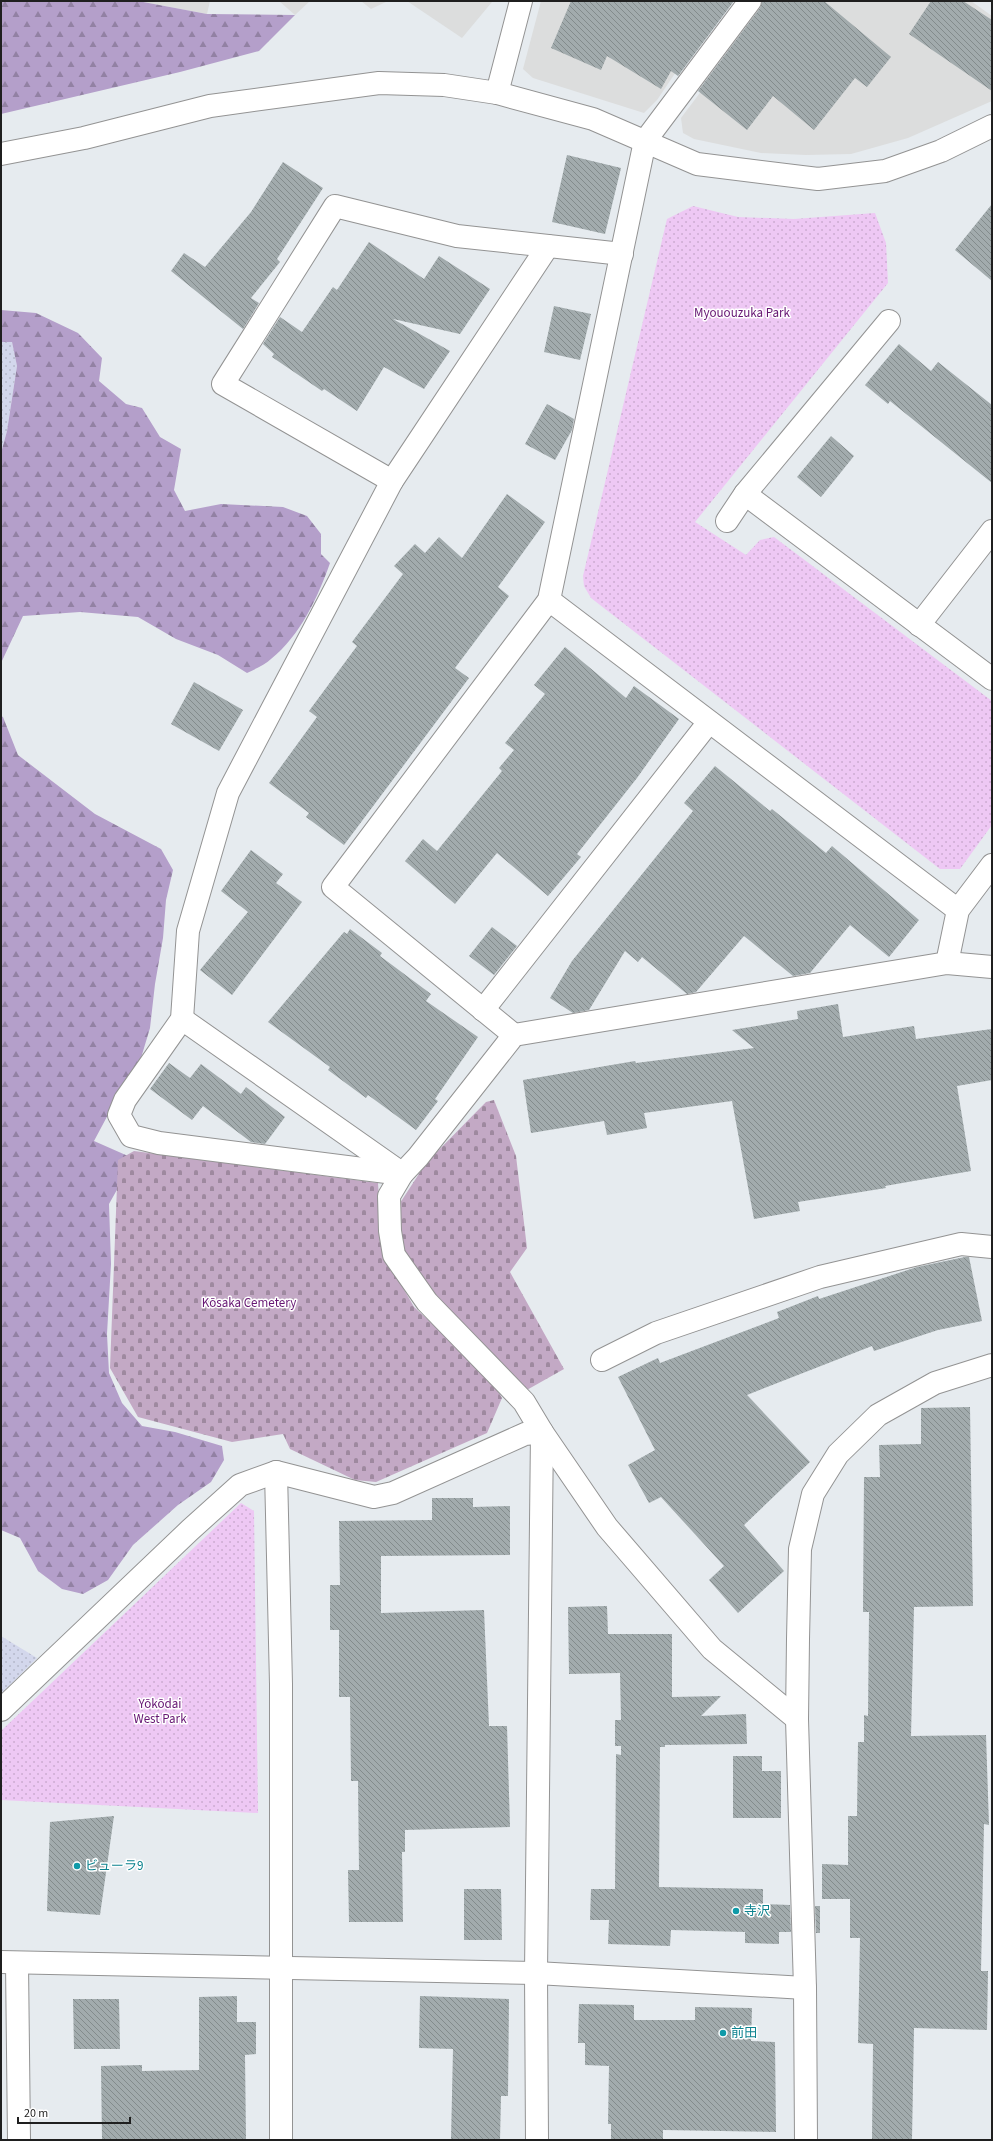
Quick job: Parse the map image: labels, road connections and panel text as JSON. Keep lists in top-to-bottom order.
{
  "parks": ["Myououzuka Park", "Kōsaka Cemetery", "Yōkōdai West Park"],
  "places": ["ビューラ9", "寺沢", "前田"],
  "scale_bar": "20 m"
}
